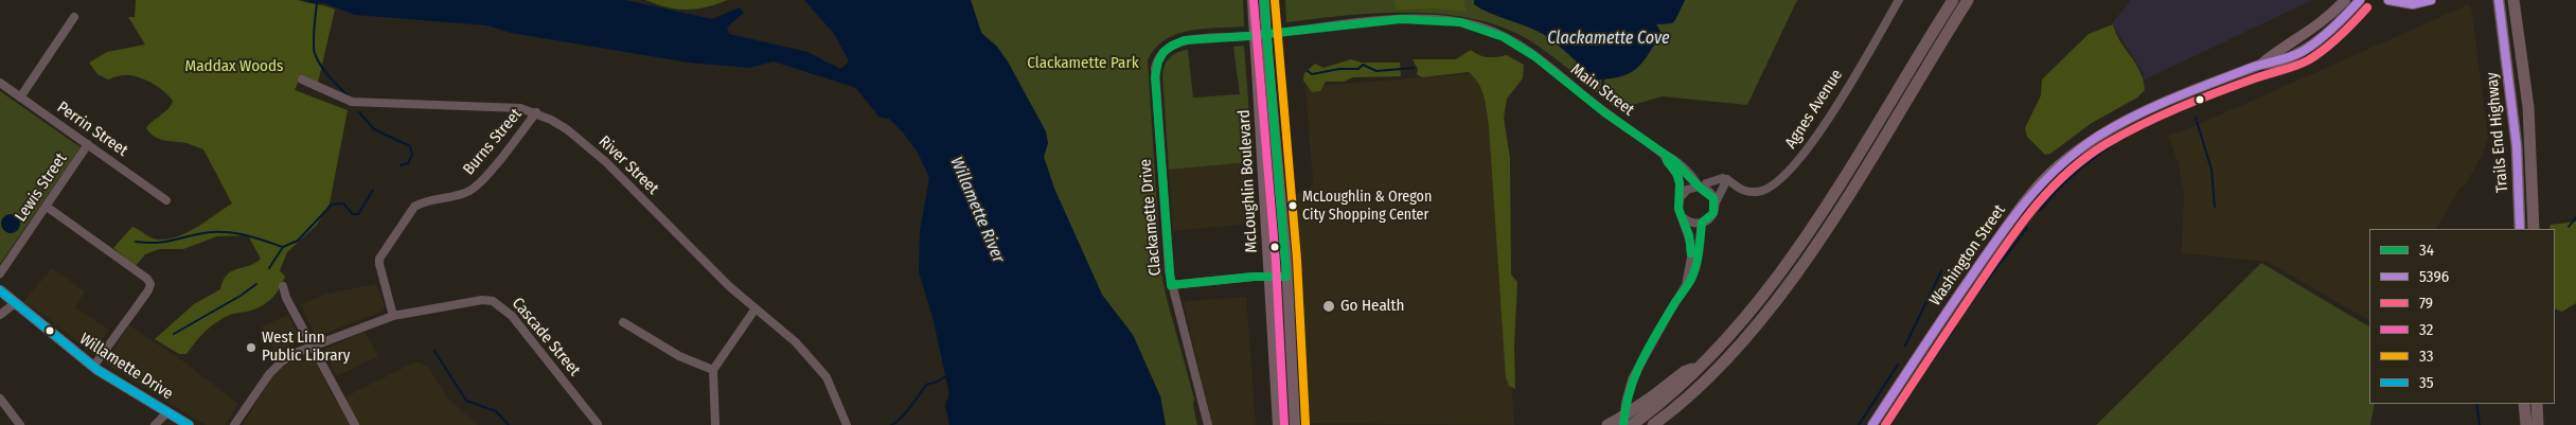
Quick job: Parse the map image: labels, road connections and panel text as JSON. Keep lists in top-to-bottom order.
{
  "streets": {
    "highway": ["Trails End Highway"],
    "main road": ["McLoughlin Boulevard", "Washington Street", "Willamette Drive"],
    "street": [
      "Main Street",
      "Agnes Avenue",
      "Perrin Street",
      "Burns Street",
      "River Street",
      "Lewis Street",
      "Clackamette Drive",
      "Cascade Street"
    ]
  },
  "crossings": [
    ["Perrin Street", "Lewis Street"],
    ["Burns Street", "River Street"],
    ["Burns Street", "Cascade Street"]
  ],
  "water": ["Clackamette Cove", "Willamette River"],
  "parks": ["Clackamette Park", "Maddax Woods"],
  "places": ["McLoughlin & Oregon City Shopping Center", "Go Health", "West Linn Public Library"],
  "lines": [
    "transit line 34",
    "transit line 5396",
    "transit line 33",
    "transit line 32",
    "transit line 79",
    "transit line 35"
  ],
  "legend": [
    "34",
    "5396",
    "79",
    "32",
    "33",
    "35"
  ]
}
